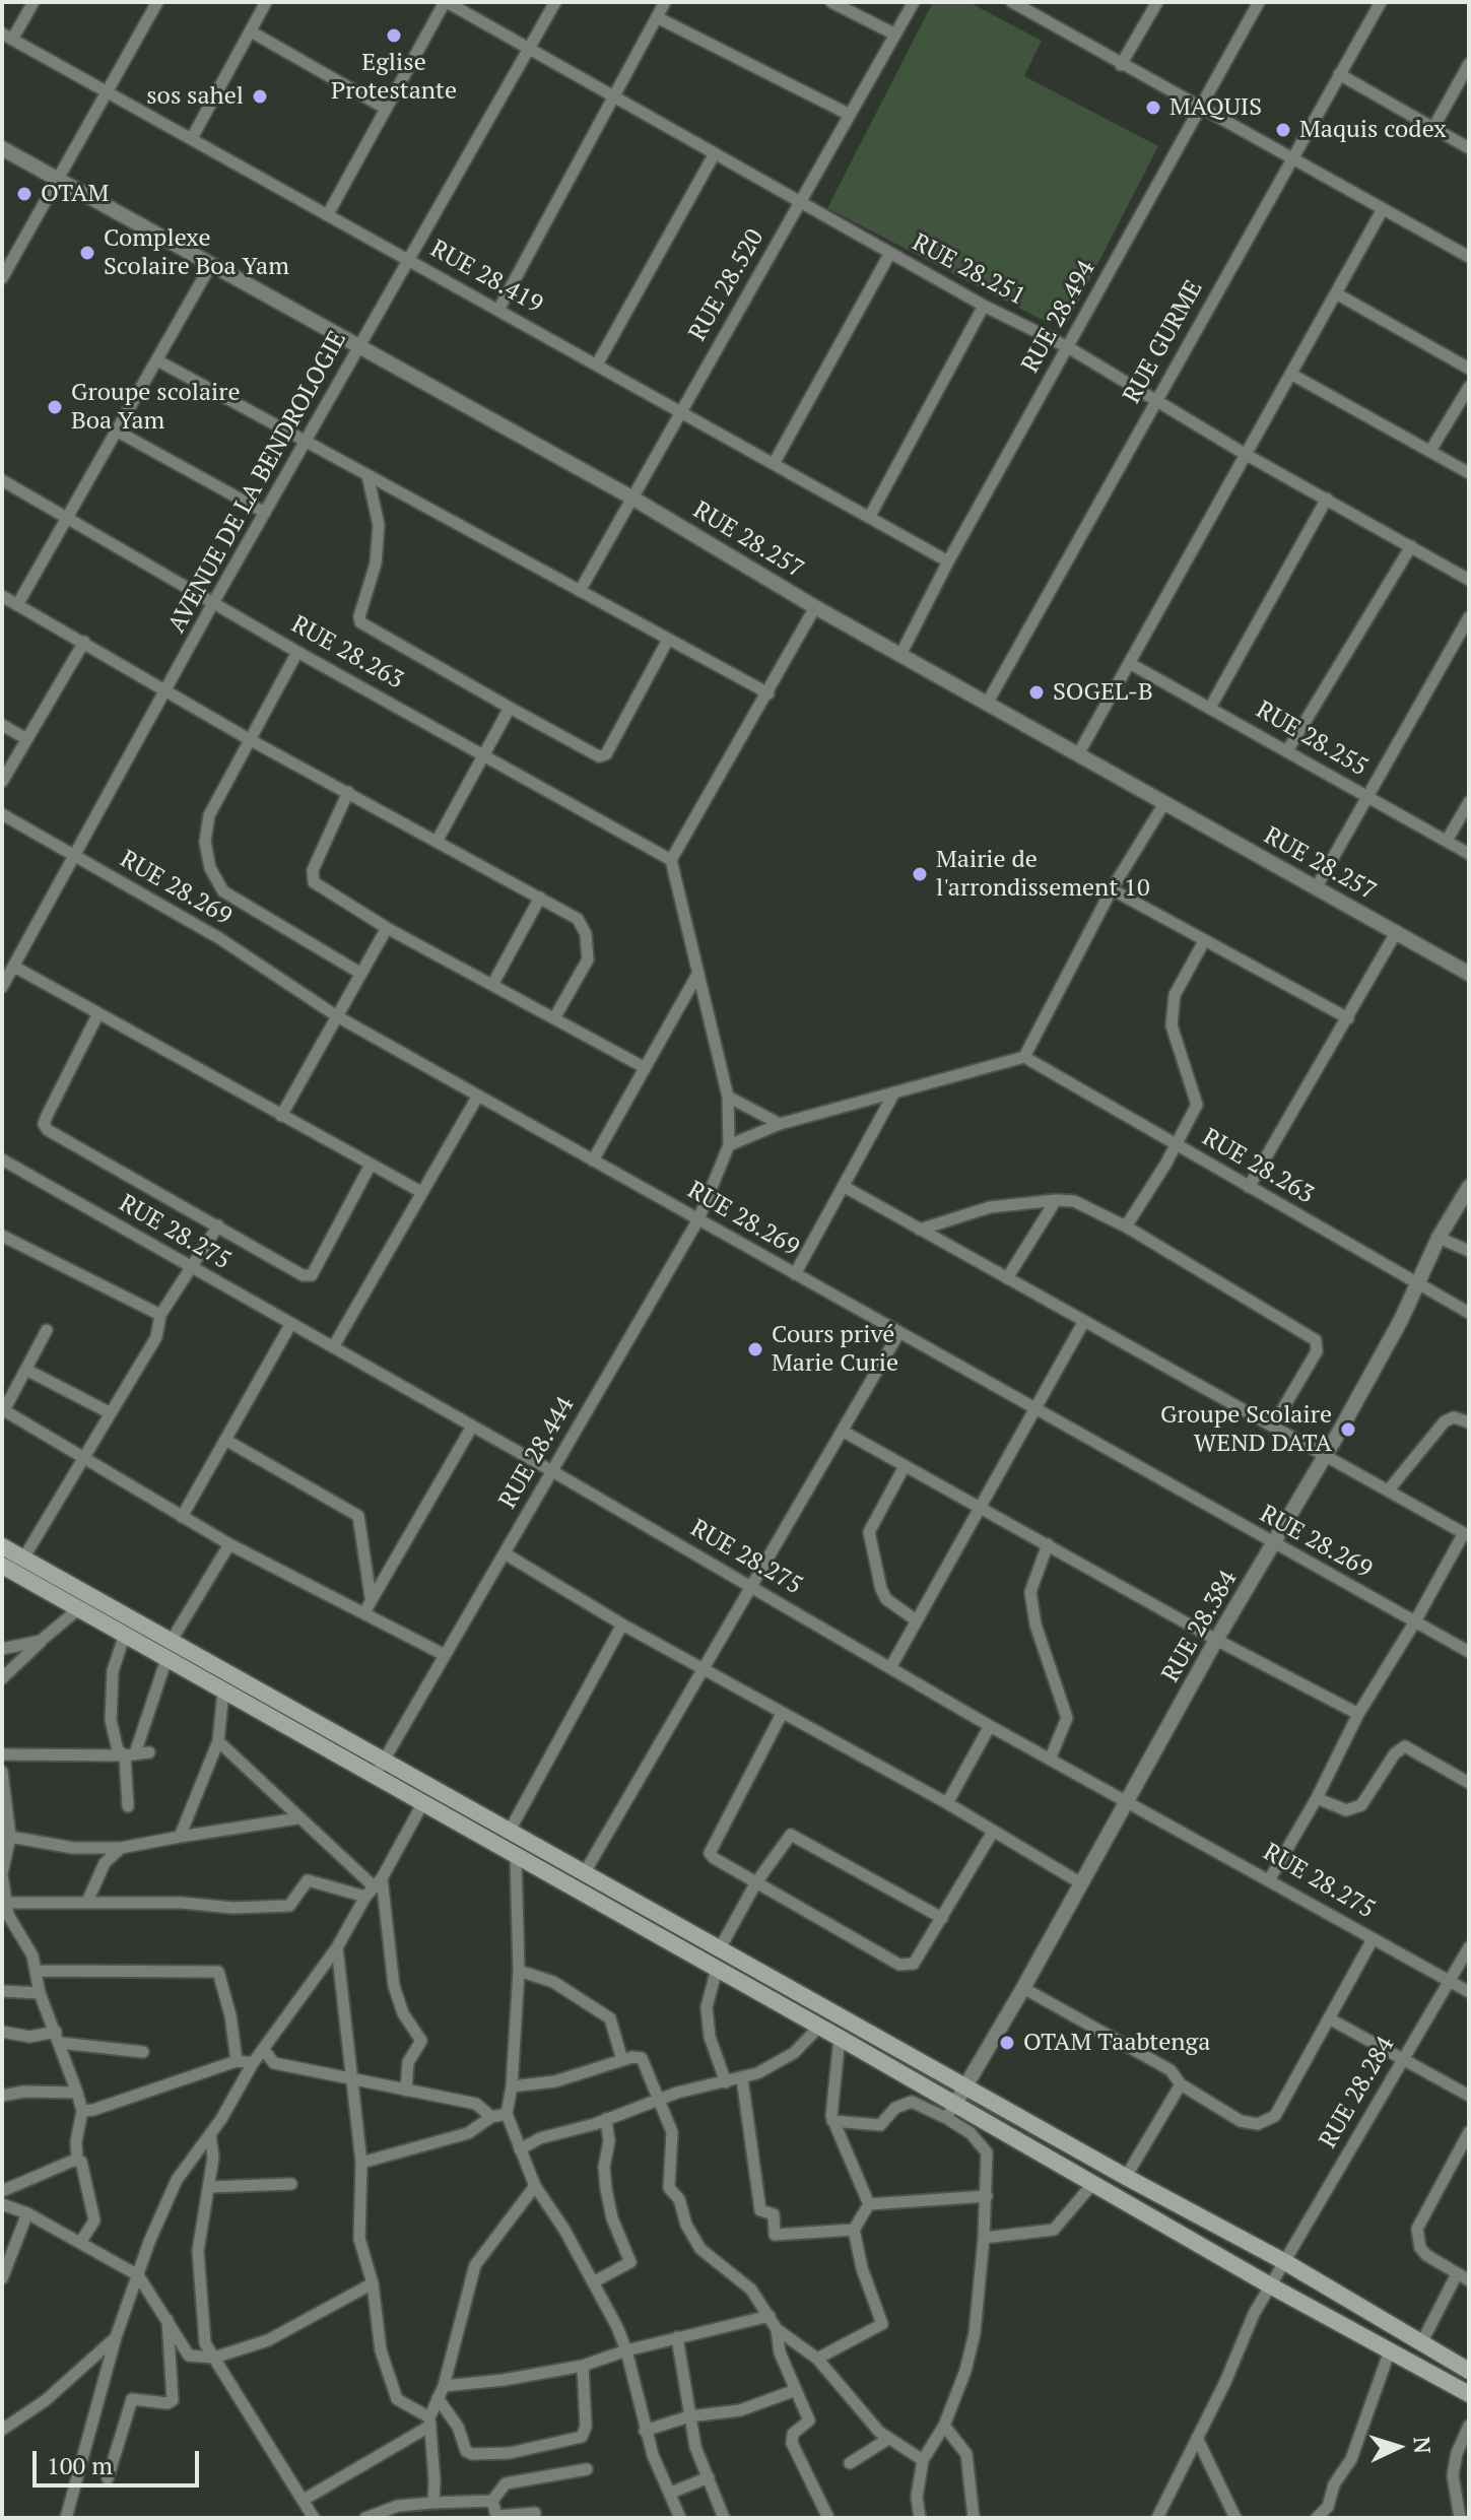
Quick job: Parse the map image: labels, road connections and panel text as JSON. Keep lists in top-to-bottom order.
{
  "streets": {
    "street": [
      "RUE 28.251",
      "RUE 28.419",
      "RUE 28.520",
      "RUE 28.494",
      "RUE GURME",
      "AVENUE DE LA BENDROLOGIE",
      "RUE 28.257",
      "RUE 28.263",
      "RUE 28.255",
      "RUE 28.269",
      "RUE 28.275",
      "RUE 28.444",
      "RUE 28.384",
      "RUE 28.284"
    ]
  },
  "crossings": [
    ["RUE 28.251", "RUE 28.520"],
    ["RUE 28.251", "RUE 28.494"],
    ["RUE 28.251", "RUE GURME"],
    ["RUE 28.251", "AVENUE DE LA BENDROLOGIE"],
    ["RUE 28.419", "RUE 28.520"],
    ["RUE 28.419", "RUE 28.494"],
    ["RUE 28.419", "AVENUE DE LA BENDROLOGIE"],
    ["RUE 28.520", "RUE 28.257"],
    ["RUE 28.494", "RUE 28.257"],
    ["RUE GURME", "RUE 28.257"],
    ["AVENUE DE LA BENDROLOGIE", "RUE 28.257"],
    ["AVENUE DE LA BENDROLOGIE", "RUE 28.263"],
    ["AVENUE DE LA BENDROLOGIE", "RUE 28.269"],
    ["RUE 28.263", "RUE 28.384"],
    ["RUE 28.269", "RUE 28.444"],
    ["RUE 28.269", "RUE 28.384"],
    ["RUE 28.275", "RUE 28.444"],
    ["RUE 28.275", "RUE 28.384"],
    ["RUE 28.275", "RUE 28.284"]
  ],
  "places": [
    "Eglise Protestante",
    "sos sahel",
    "MAQUIS",
    "Maquis codex",
    "OTAM",
    "Complexe Scolaire Boa Yam",
    "Groupe scolaire Boa Yam",
    "SOGEL-B",
    "Mairie de l'arrondissement 10",
    "Cours privé Marie Curie",
    "Groupe Scolaire WEND DATA",
    "OTAM Taabtenga"
  ],
  "scale_bar": "100 m",
  "north": "right"
}
